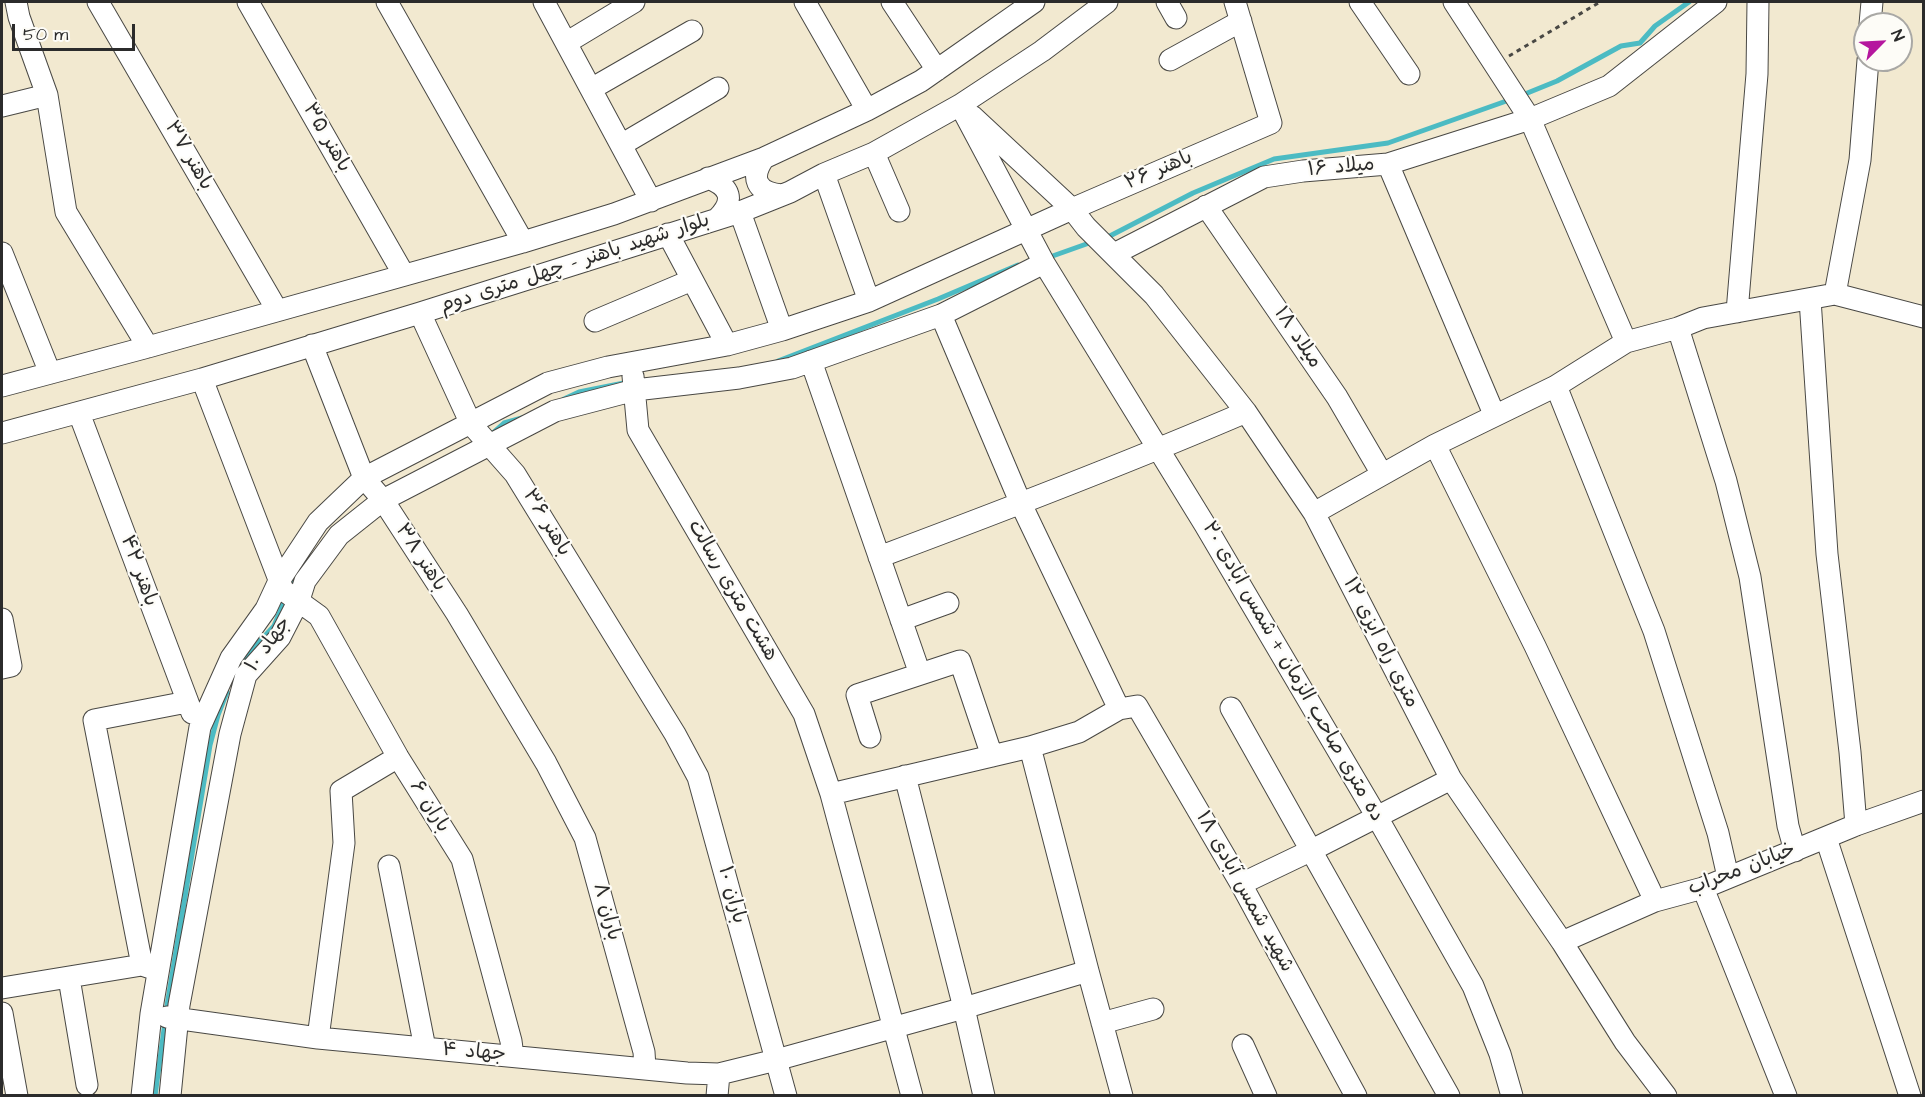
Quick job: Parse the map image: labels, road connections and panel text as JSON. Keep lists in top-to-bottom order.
{
  "streets": {
    "street": [
      "باهنر ۳۵",
      "باهنر ۳۷",
      "میلاد ۱۶",
      "باهنر ۲۶",
      "بلوار شهید باهنر - چهل متری دوم",
      "میلاد ۱۸",
      "باهنر ۳۶",
      "باهنر ۳۸",
      "باهنر ۴۲",
      "هشت متری رسالت",
      "۱۲ متری راه ایزی",
      "جهاد ۱۰",
      "ده متری صاحب الزمان + شمس ابادی ۲۰",
      "باران ۶",
      "خیابان محراب",
      "شهید شمس آبادی ۱۸",
      "باران ۱۰",
      "باران ۸",
      "جهاد ۴"
    ]
  },
  "crossings": [
    ["باهنر ۳۵", "بلوار شهید باهنر - چهل متری دوم"],
    ["باهنر ۳۷", "بلوار شهید باهنر - چهل متری دوم"],
    ["میلاد ۱۶", "میلاد ۱۸"],
    ["میلاد ۱۶", "۱۲ متری راه ایزی"],
    ["باهنر ۲۶", "۱۲ متری راه ایزی"],
    ["بلوار شهید باهنر - چهل متری دوم", "باهنر ۳۶"],
    ["بلوار شهید باهنر - چهل متری دوم", "باهنر ۳۸"],
    ["بلوار شهید باهنر - چهل متری دوم", "باهنر ۴۲"],
    ["بلوار شهید باهنر - چهل متری دوم", "ده متری صاحب الزمان + شمس ابادی ۲۰"],
    ["باهنر ۳۶", "جهاد ۱۰"],
    ["باهنر ۳۶", "باران ۱۰"],
    ["باهنر ۳۸", "جهاد ۱۰"],
    ["باهنر ۳۸", "باران ۸"],
    ["هشت متری رسالت", "جهاد ۱۰"],
    ["هشت متری رسالت", "جهاد ۴"],
    ["۱۲ متری راه ایزی", "خیابان محراب"],
    ["جهاد ۱۰", "ده متری صاحب الزمان + شمس ابادی ۲۰"],
    ["جهاد ۱۰", "باران ۶"],
    ["جهاد ۱۰", "جهاد ۴"],
    ["باران ۶", "جهاد ۴"],
    ["باران ۱۰", "جهاد ۴"],
    ["باران ۸", "جهاد ۴"]
  ],
  "scale_bar": "50 m",
  "north": "top right"
}
